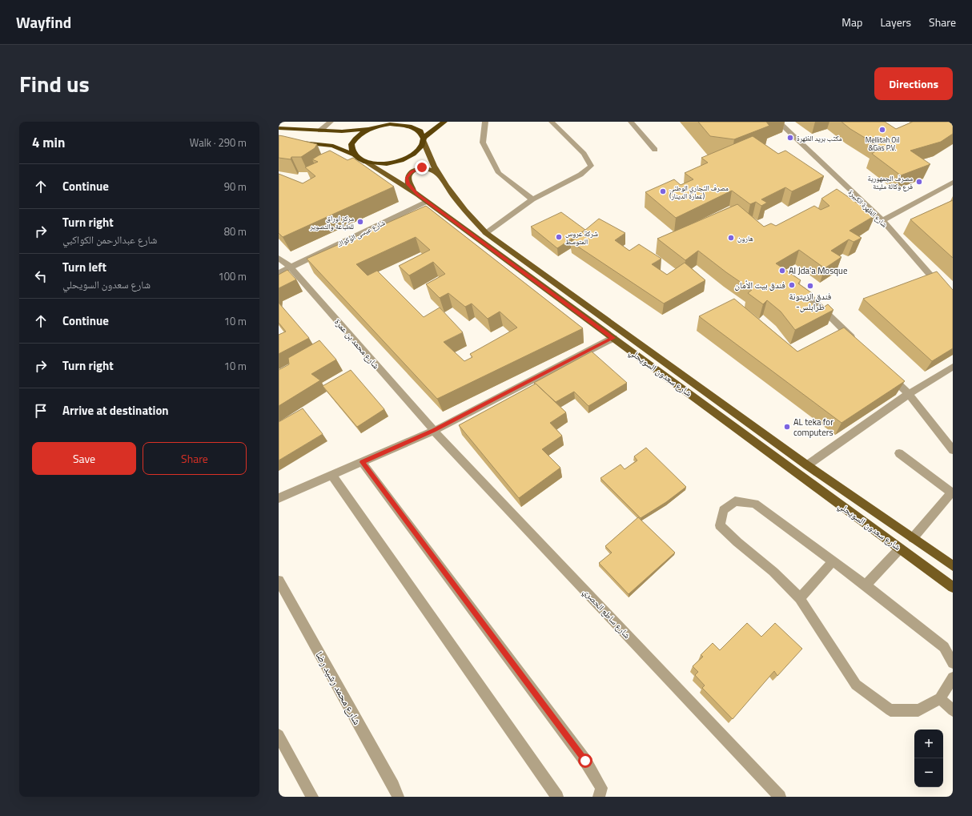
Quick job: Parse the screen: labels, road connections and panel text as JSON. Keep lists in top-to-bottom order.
{
  "streets": {
    "main road": ["شارع سعدون السويحلي"],
    "street": [
      "شارع الظهرة الكبيرة",
      "شارع عيسى الوكواك",
      "شارع محمد بن عمرة",
      "شارع ساطع الحصري",
      "شارع محمد رشيد رضا"
    ]
  },
  "crossings": [
    ["شارع عيسى الوكواك", "شارع محمد بن عمرة"],
    ["شارع عيسى الوكواك", "شارع سعدون السويحلي"],
    ["شارع محمد بن عمرة", "شارع ساطع الحصري"]
  ],
  "places": [
    "Mellitah Oil &Gas P.V.",
    "مكتب بريد الظهرة",
    "مصرف الجمهورية فرع وكالة مليتة",
    "مصرف التجاري الوطني (عمارة الدينار)",
    "مركز اوراق للطباعة والتصوير",
    "شركة عروس المتوسط",
    "هارون",
    "Al Jda'a Mosque",
    "فندق بيت الأمان",
    "فندق الزيتونة -طرابلس",
    "AL teka for computers"
  ],
  "page": {
    "header": "Wayfind",
    "nav": ["Map", "Layers", "Share"],
    "title": "Find us",
    "buttons": [
      "Directions",
      ["Save", "Share"]
    ],
    "heading": ["4 min", "Walk · 290 m"],
    "list": [
      ["Continue", "90 m"],
      ["Turn right", "شارع عبدالرحمن الكواكبي", "80 m"],
      ["Turn left", "شارع سعدون السويحلي", "100 m"],
      ["Continue", "10 m"],
      ["Turn right", "10 m"],
      "Arrive at destination"
    ],
    "map_buttons": ["+", "−"]
  }
}
